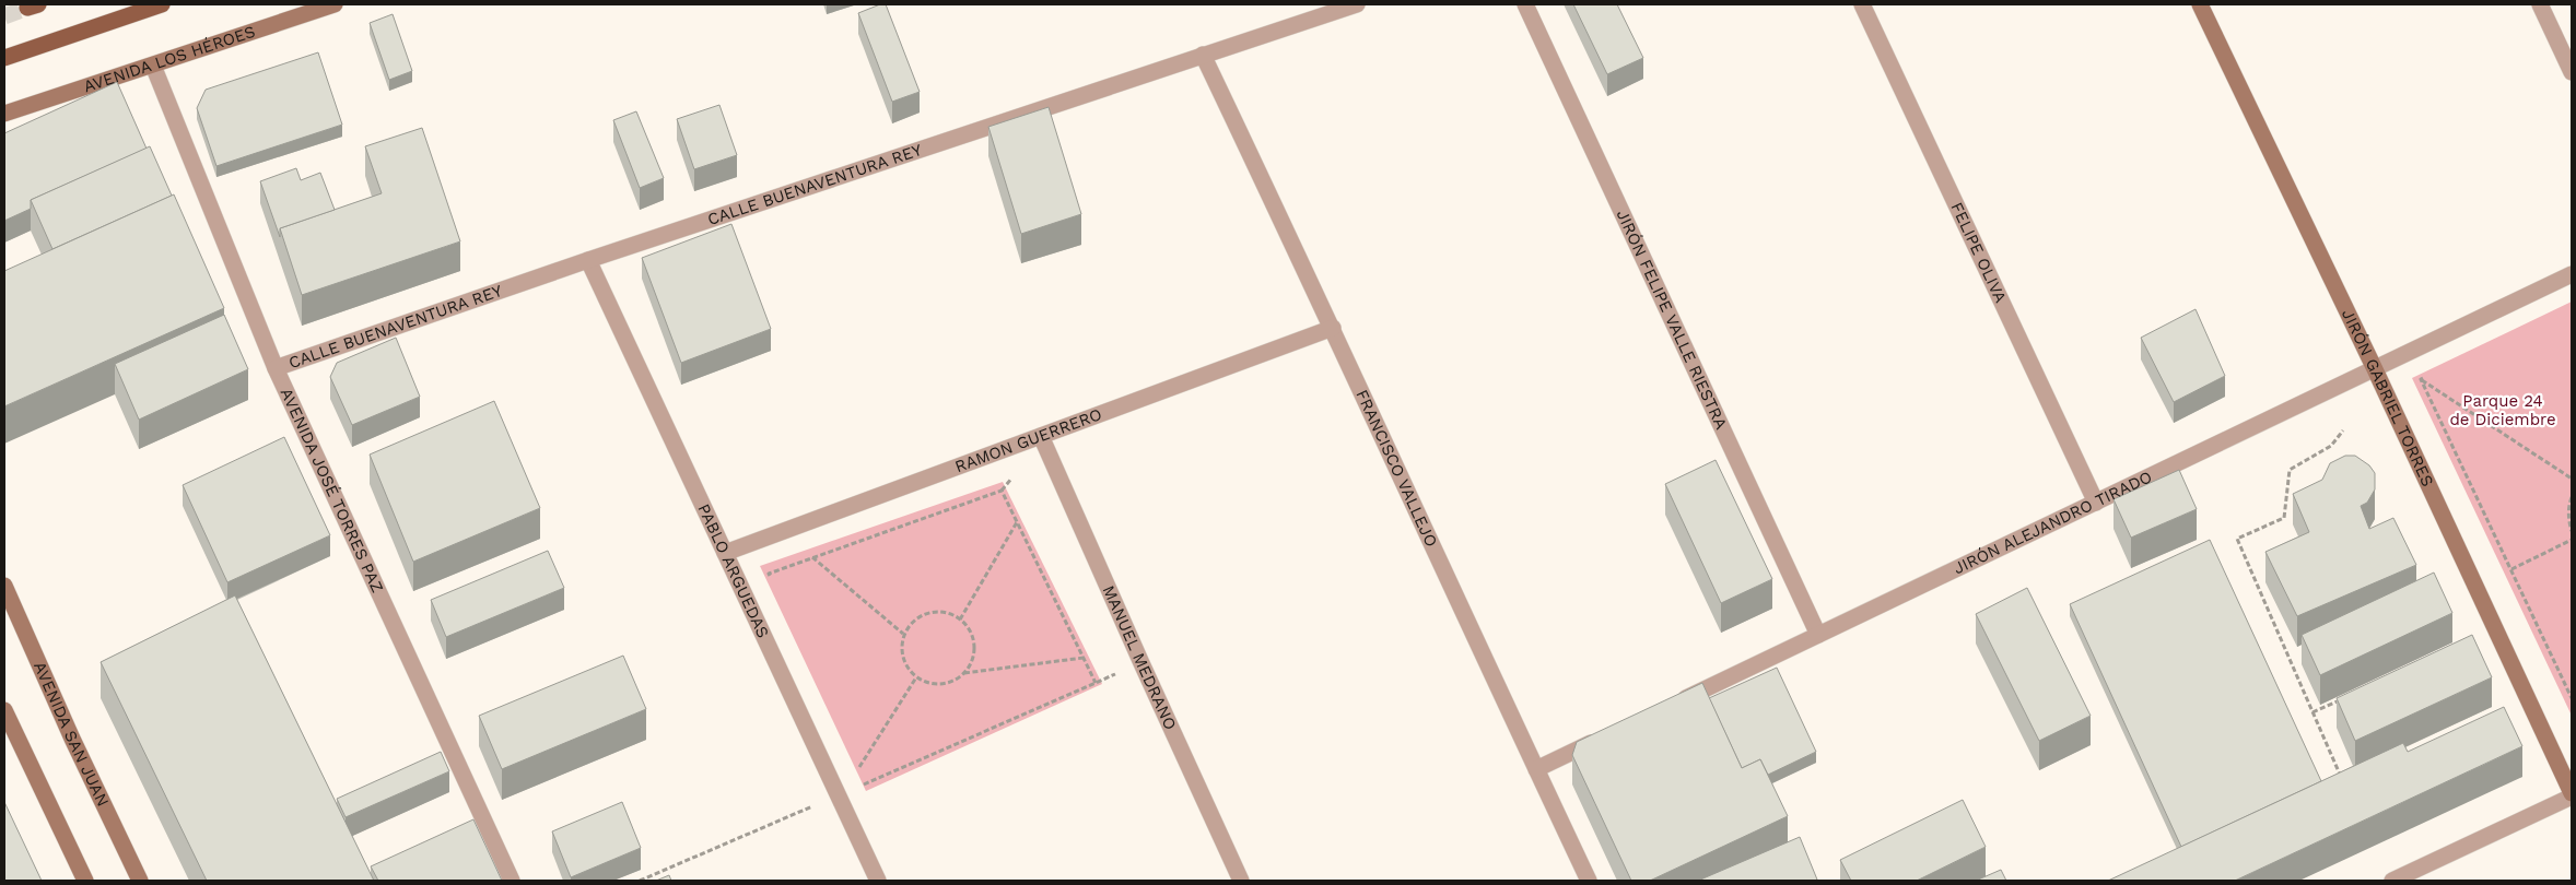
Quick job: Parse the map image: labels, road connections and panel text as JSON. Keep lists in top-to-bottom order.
{
  "streets": {
    "street": [
      "AVENIDA LOS HÉROES",
      "CALLE BUENAVENTURA REY",
      "FELIPE OLIVA",
      "JIRÓN FELIPE VALLE RIESTRA",
      "JIRÓN GABRIEL TORRES",
      "RAMON GUERRERO",
      "FRANCISCO VALLEJO",
      "AVENIDA JOSÉ TORRES PAZ",
      "JIRÓN ALEJANDRO TIRADO",
      "PABLO ARGUEDAS",
      "MANUEL MEDRANO",
      "AVENIDA SAN JUAN"
    ]
  },
  "crossings": [
    ["AVENIDA LOS HÉROES", "AVENIDA JOSÉ TORRES PAZ"],
    ["CALLE BUENAVENTURA REY", "FRANCISCO VALLEJO"],
    ["CALLE BUENAVENTURA REY", "AVENIDA JOSÉ TORRES PAZ"],
    ["CALLE BUENAVENTURA REY", "PABLO ARGUEDAS"],
    ["FELIPE OLIVA", "JIRÓN ALEJANDRO TIRADO"],
    ["JIRÓN FELIPE VALLE RIESTRA", "JIRÓN ALEJANDRO TIRADO"],
    ["JIRÓN GABRIEL TORRES", "JIRÓN ALEJANDRO TIRADO"],
    ["RAMON GUERRERO", "FRANCISCO VALLEJO"],
    ["RAMON GUERRERO", "PABLO ARGUEDAS"],
    ["RAMON GUERRERO", "MANUEL MEDRANO"]
  ],
  "parks": ["Parque 24 de Diciembre"]
}
